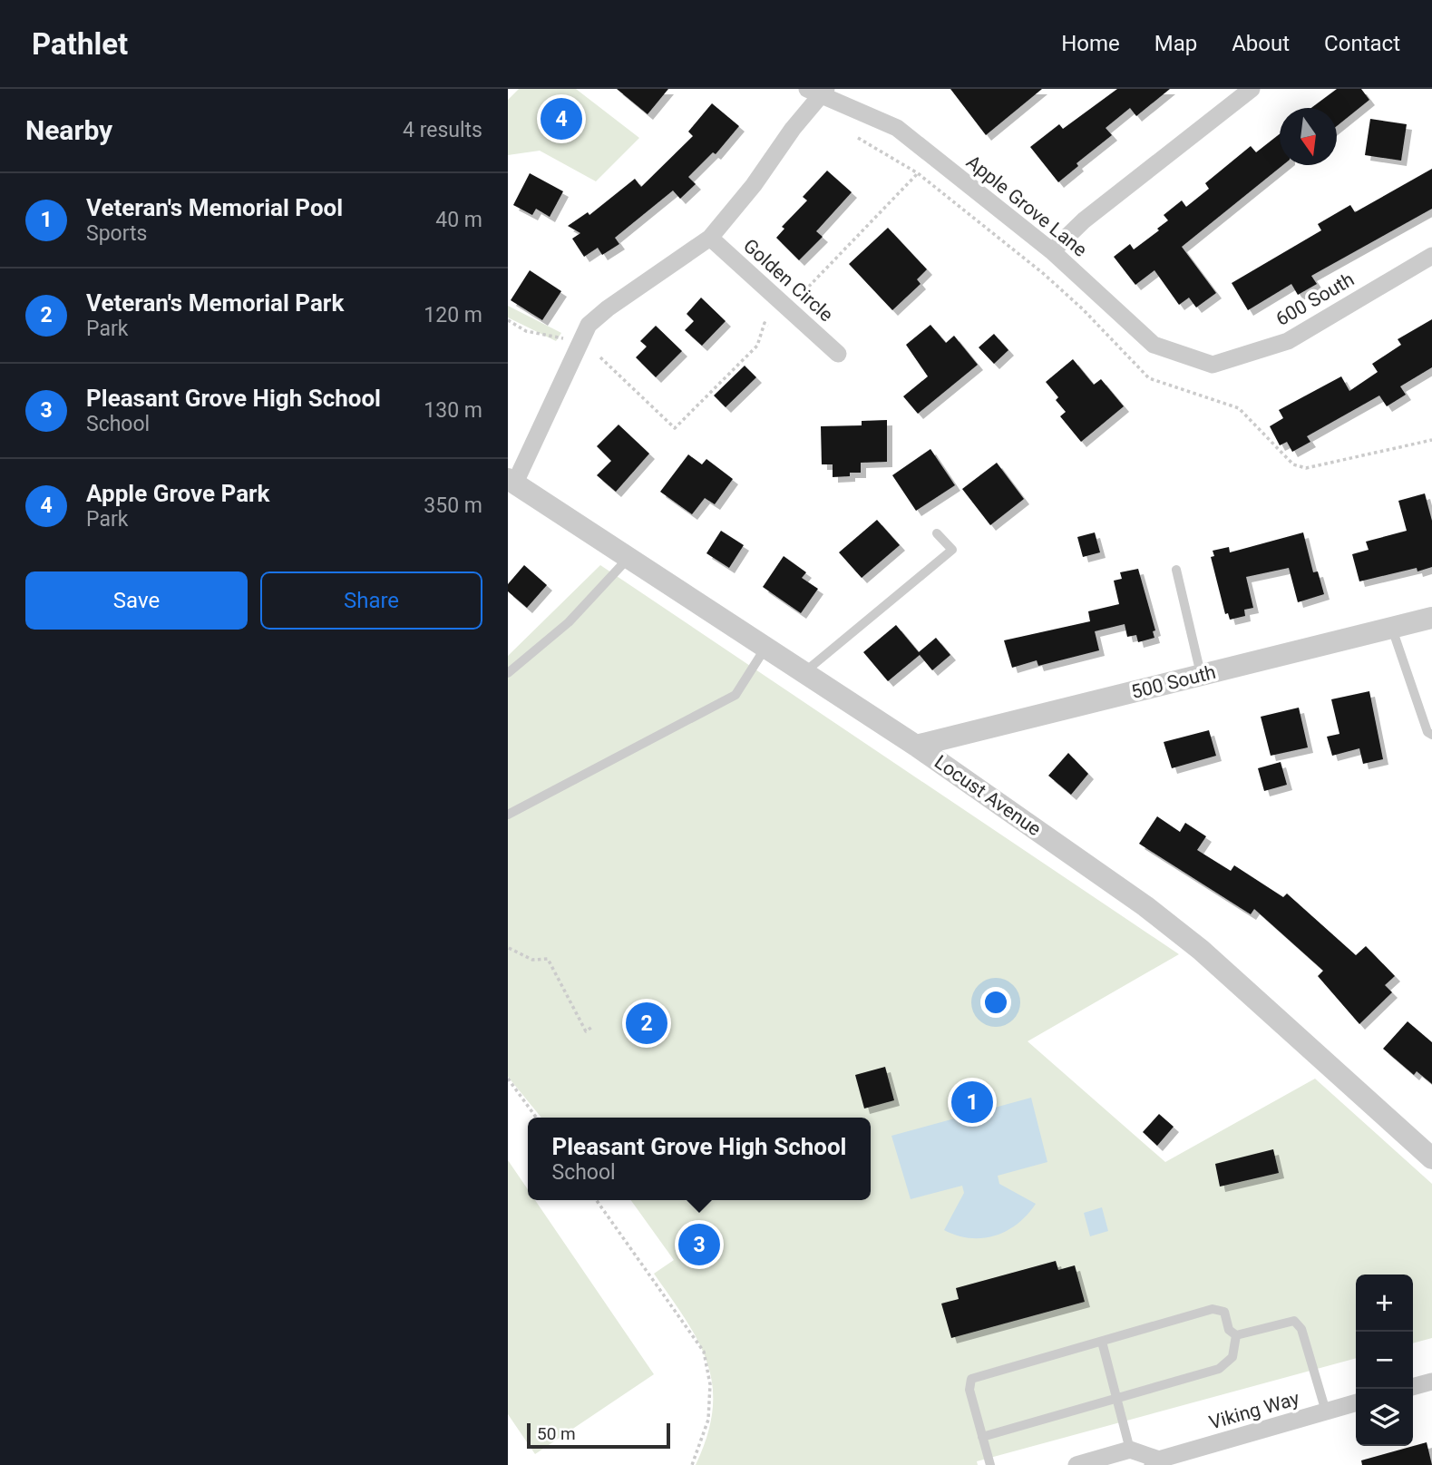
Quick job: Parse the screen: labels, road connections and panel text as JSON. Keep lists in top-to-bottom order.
{
  "streets": {
    "street": [
      "Apple Grove Lane",
      "Golden Circle",
      "600 South",
      "500 South",
      "Locust Avenue",
      "Viking Way"
    ]
  },
  "crossings": [
    ["Apple Grove Lane", "600 South"],
    ["500 South", "Locust Avenue"]
  ],
  "scale_bar": "50 m",
  "north": "bottom",
  "page": {
    "header": "Pathlet",
    "nav": [
      "Home",
      "Map",
      "About",
      "Contact"
    ],
    "heading": ["Nearby", "4 results"],
    "pins": [
      "4",
      "2",
      "1",
      "3"
    ],
    "list": [
      {
        "mark": "1",
        "name": "Veteran's Memorial Pool",
        "note": "Sports",
        "value": "40 m"
      },
      {
        "mark": "2",
        "name": "Veteran's Memorial Park",
        "note": "Park",
        "value": "120 m"
      },
      {
        "mark": "3",
        "name": "Pleasant Grove High School",
        "note": "School",
        "value": "130 m"
      },
      {
        "mark": "4",
        "name": "Apple Grove Park",
        "note": "Park",
        "value": "350 m"
      }
    ],
    "buttons": ["Save", "Share"],
    "popup": ["Pleasant Grove High School", "School"],
    "map_buttons": ["+", "−"],
    "scale": "50 m"
  }
}
